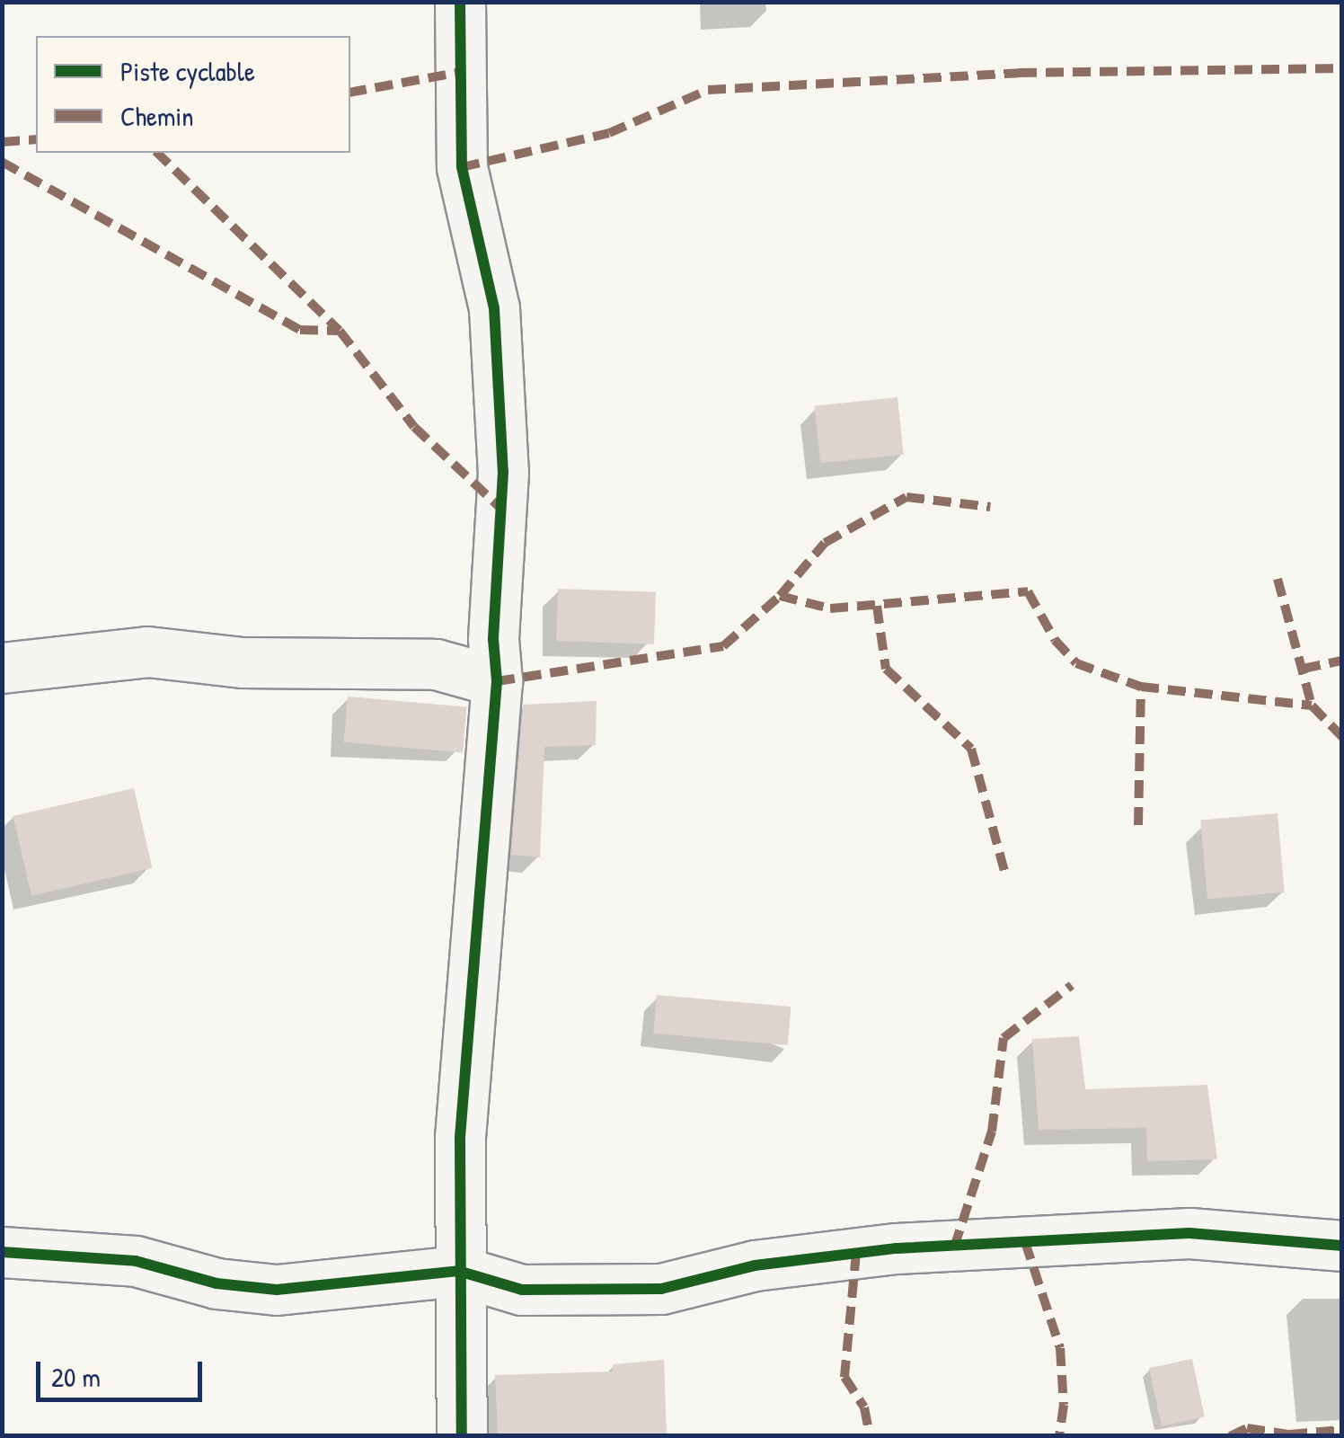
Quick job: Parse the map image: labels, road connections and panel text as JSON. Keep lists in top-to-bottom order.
{
  "legend": ["Piste cyclable", "Chemin"],
  "scale_bar": "20 m"
}
